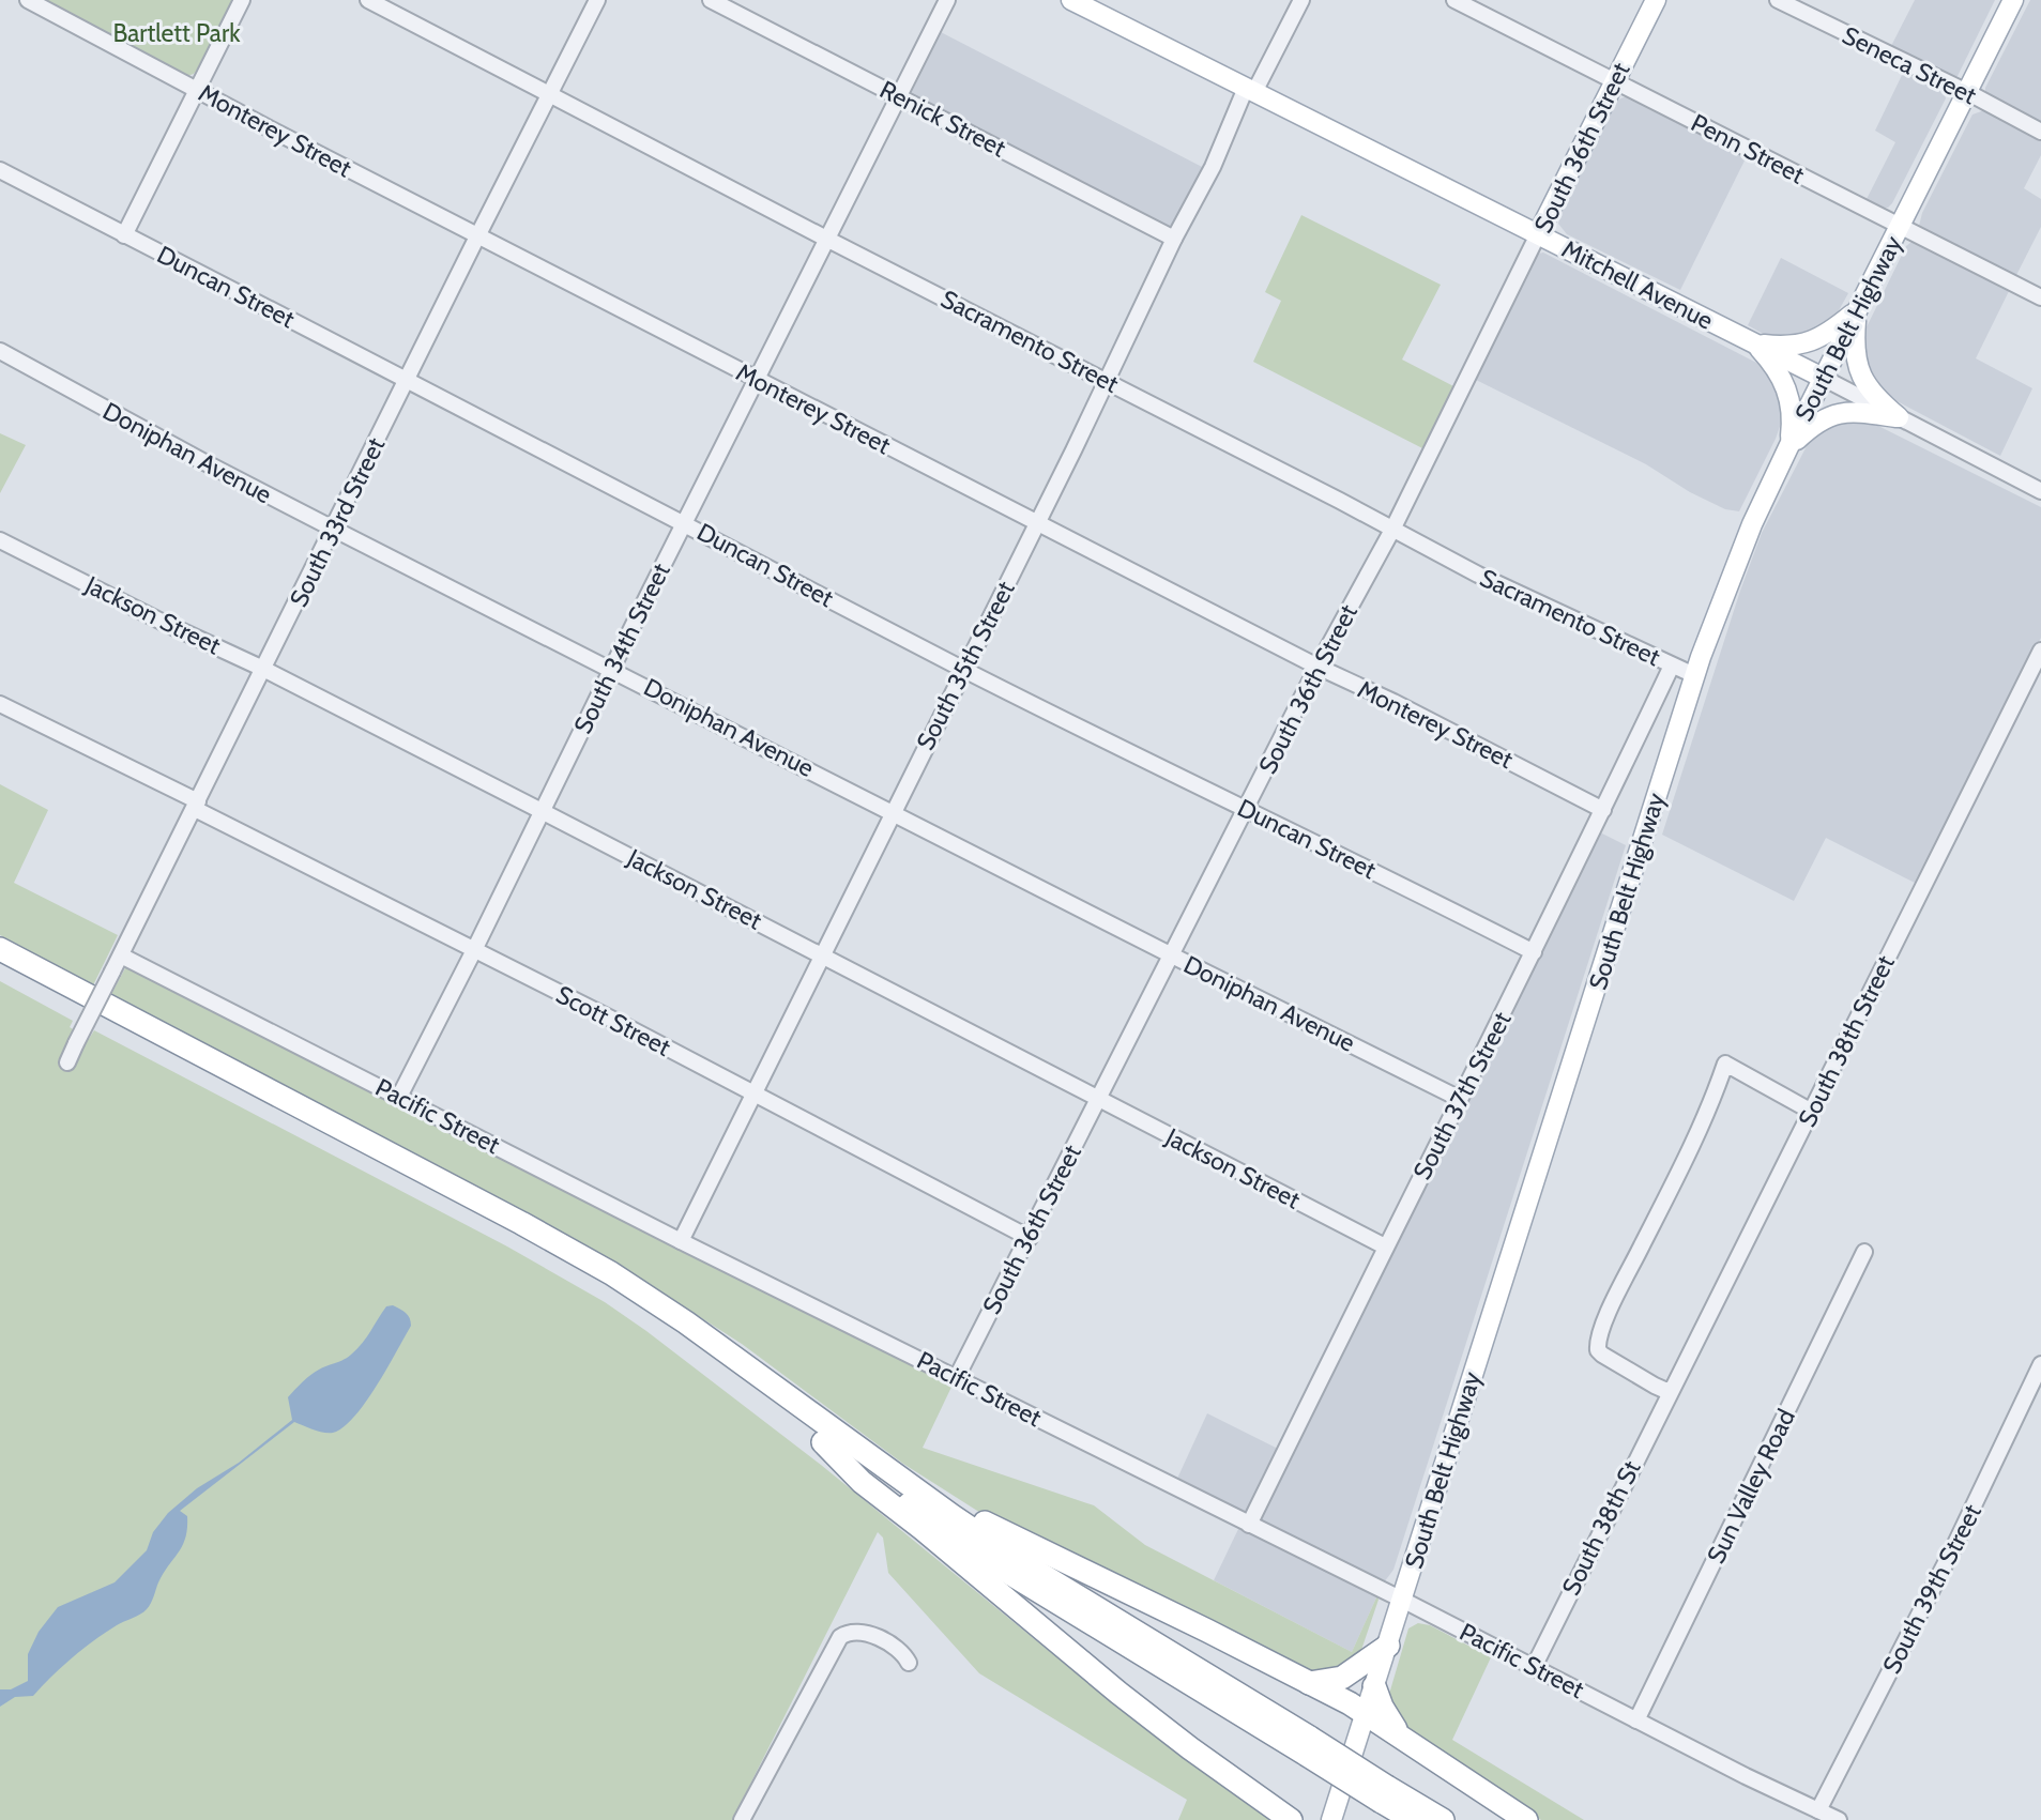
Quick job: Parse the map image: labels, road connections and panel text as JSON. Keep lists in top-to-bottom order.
{
  "streets": {
    "main road": ["South 36th Street", "Mitchell Avenue", "South Belt Highway"],
    "street": [
      "Seneca Street",
      "Renick Street",
      "Monterey Street",
      "Penn Street",
      "Duncan Street",
      "Sacramento Street",
      "Doniphan Avenue",
      "South 33rd Street",
      "Jackson Street",
      "South 34th Street",
      "South 35th Street",
      "Scott Street",
      "South 38th Street",
      "South 37th Street",
      "Pacific Street",
      "Sun Valley Road",
      "South 38th St",
      "South 39th Street"
    ]
  },
  "crossings": [
    ["Seneca Street", "South Belt Highway"],
    ["Renick Street", "South 34th Street"],
    ["Renick Street", "South 35th Street"],
    ["Monterey Street", "South 36th Street"],
    ["Monterey Street", "South 33rd Street"],
    ["Monterey Street", "South 34th Street"],
    ["Monterey Street", "South 35th Street"],
    ["Monterey Street", "South 37th Street"],
    ["South 36th Street", "Penn Street"],
    ["South 36th Street", "Mitchell Avenue"],
    ["South 36th Street", "Duncan Street"],
    ["South 36th Street", "Sacramento Street"],
    ["South 36th Street", "Doniphan Avenue"],
    ["South 36th Street", "Jackson Street"],
    ["South 36th Street", "Scott Street"],
    ["South 36th Street", "Pacific Street"],
    ["Penn Street", "South Belt Highway"],
    ["Mitchell Avenue", "South Belt Highway"],
    ["Mitchell Avenue", "South 35th Street"],
    ["Duncan Street", "South 33rd Street"],
    ["Duncan Street", "South 34th Street"],
    ["Duncan Street", "South 35th Street"],
    ["Duncan Street", "South 37th Street"],
    ["South Belt Highway", "Sacramento Street"],
    ["South Belt Highway", "Pacific Street"],
    ["Sacramento Street", "South 33rd Street"],
    ["Sacramento Street", "South 34th Street"],
    ["Sacramento Street", "South 35th Street"],
    ["Sacramento Street", "South 37th Street"],
    ["Doniphan Avenue", "South 33rd Street"],
    ["Doniphan Avenue", "South 34th Street"],
    ["Doniphan Avenue", "South 35th Street"],
    ["Doniphan Avenue", "South 37th Street"],
    ["South 33rd Street", "Jackson Street"],
    ["South 33rd Street", "Scott Street"],
    ["South 33rd Street", "Pacific Street"],
    ["Jackson Street", "South 34th Street"],
    ["Jackson Street", "South 35th Street"],
    ["Jackson Street", "South 37th Street"],
    ["South 34th Street", "Scott Street"],
    ["South 34th Street", "Pacific Street"],
    ["South 35th Street", "Scott Street"],
    ["South 35th Street", "Pacific Street"],
    ["South 38th Street", "South 38th St"],
    ["South 37th Street", "Pacific Street"],
    ["Pacific Street", "Sun Valley Road"],
    ["Pacific Street", "South 38th St"],
    ["Pacific Street", "South 39th Street"]
  ],
  "parks": ["Bartlett Park"]
}
